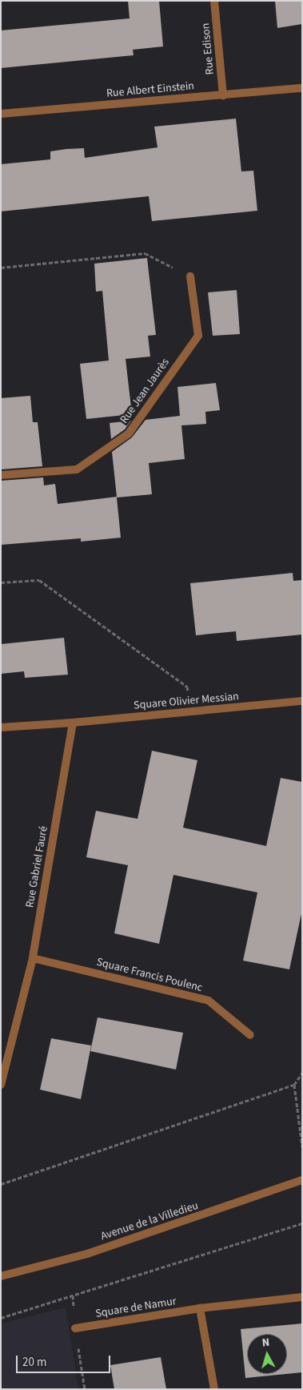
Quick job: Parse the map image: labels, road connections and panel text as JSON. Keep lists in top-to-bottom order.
{
  "streets": {
    "street": [
      "Rue Edison",
      "Rue Albert Einstein",
      "Rue Jean Jaurès",
      "Square Olivier Messian",
      "Rue Gabriel Fauré",
      "Square Francis Poulenc",
      "Avenue de la Villedieu",
      "Square de Namur"
    ]
  },
  "crossings": [
    ["Rue Edison", "Rue Albert Einstein"],
    ["Square Olivier Messian", "Rue Gabriel Fauré"],
    ["Rue Gabriel Fauré", "Square Francis Poulenc"]
  ],
  "scale_bar": "20 m",
  "north": "top"
}
